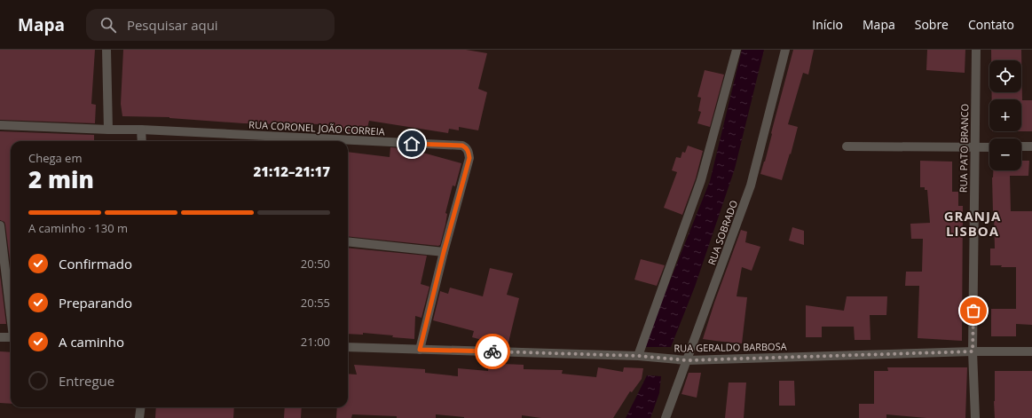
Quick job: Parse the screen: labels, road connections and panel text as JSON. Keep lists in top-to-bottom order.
{
  "streets": {
    "street": [
      "RUA CORONEL JOÃO CORREIA",
      "RUA PATO BRANCO",
      "RUA SOBRADO",
      "RUA GERALDO BARBOSA"
    ]
  },
  "crossings": [
    ["RUA CORONEL JOÃO CORREIA", "RUA GERALDO BARBOSA"],
    ["RUA PATO BRANCO", "RUA GERALDO BARBOSA"],
    ["RUA SOBRADO", "RUA GERALDO BARBOSA"]
  ],
  "districts": ["GRANJA LISBOA"],
  "page": {
    "header": "Mapa",
    "search": "Pesquisar aqui",
    "nav": [
      "Início",
      "Mapa",
      "Sobre",
      "Contato"
    ],
    "map_buttons": ["+", "−"],
    "heading": ["2 min", "Chega em", "21:12–21:17"],
    "bar": "A caminho · 130 m",
    "list": [
      ["Confirmado", "20:50"],
      ["Preparando", "20:55"],
      ["A caminho", "21:00"],
      "Entregue"
    ]
  }
}
